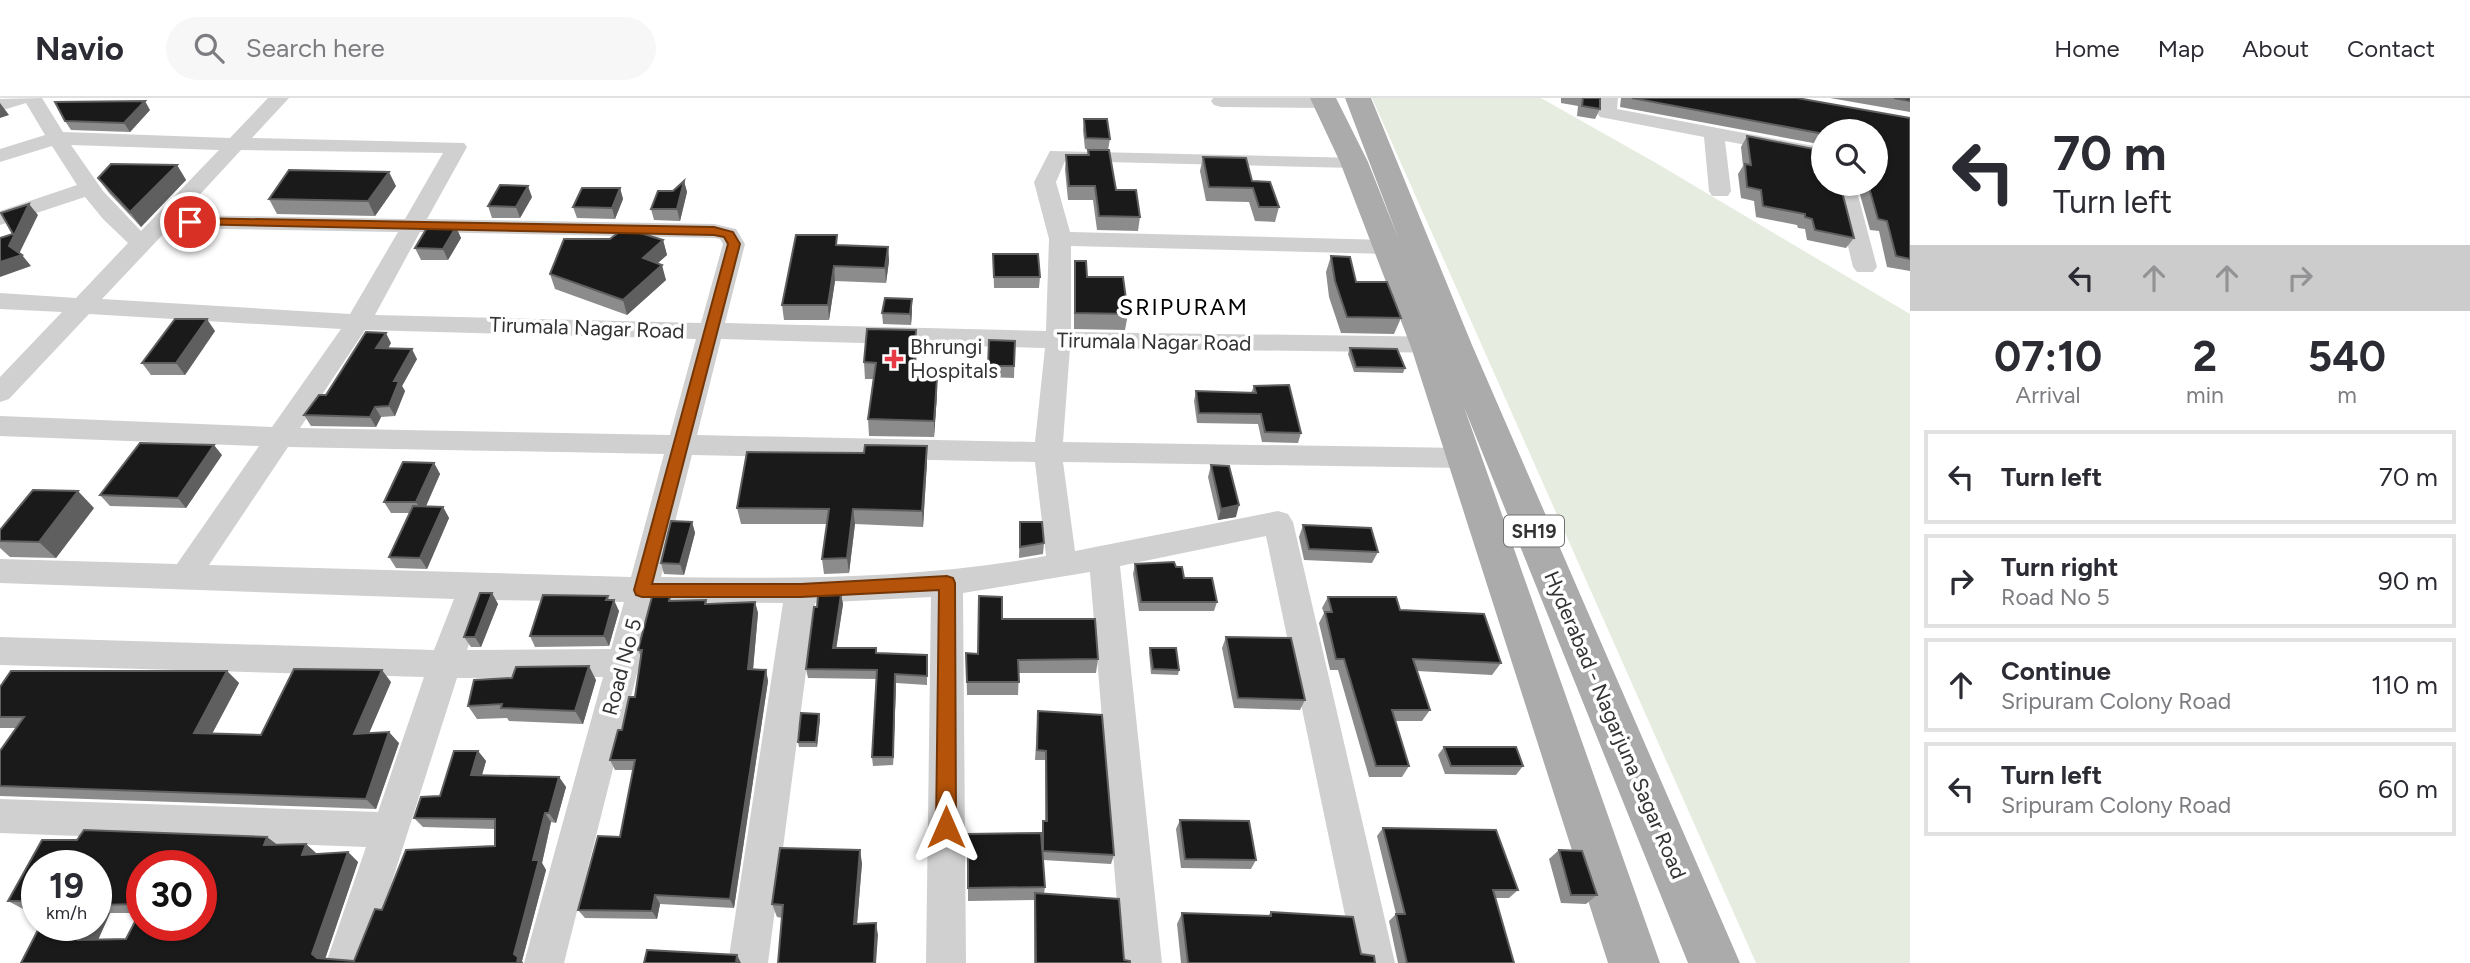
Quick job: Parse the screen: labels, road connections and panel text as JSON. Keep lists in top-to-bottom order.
{
  "streets": {
    "main road": ["SH19", "Hyderabad - Nagarjuna Sagar Road"],
    "street": ["Tirumala Nagar Road", "Road No 5"]
  },
  "crossings": [
    ["Tirumala Nagar Road", "Road No 5"],
    ["Tirumala Nagar Road", "Hyderabad - Nagarjuna Sagar Road"]
  ],
  "districts": ["SRIPURAM"],
  "places": {
    "health": ["Bhrungi Hospitals"]
  },
  "page": {
    "header": "Navio",
    "search": "Search here",
    "nav": [
      "Home",
      "Map",
      "About",
      "Contact"
    ],
    "turn": ["70 m", "Turn left"],
    "eta": [
      "07:10",
      "Arrival",
      "2",
      "min",
      "540",
      "m"
    ],
    "list": [
      {
        "name": "Turn left",
        "value": "70 m"
      },
      {
        "name": "Turn right",
        "note": "Road No 5",
        "value": "90 m"
      },
      {
        "name": "Continue",
        "note": "Sripuram Colony Road",
        "value": "110 m"
      },
      {
        "name": "Turn left",
        "note": "Sripuram Colony Road",
        "value": "60 m"
      }
    ],
    "speed": "19 km/h",
    "limit": "30"
  }
}
